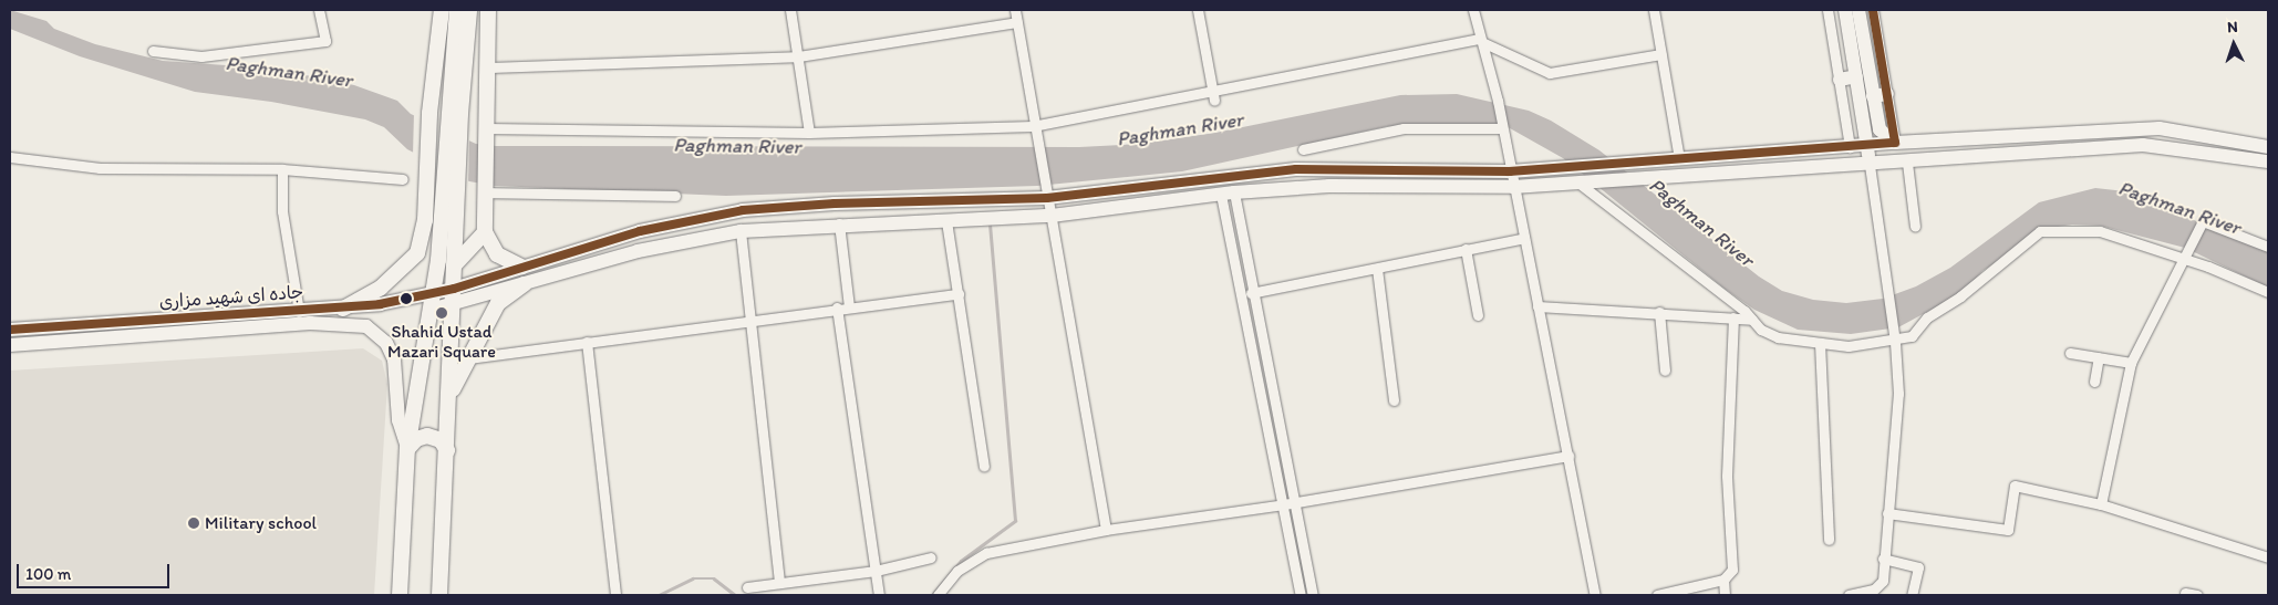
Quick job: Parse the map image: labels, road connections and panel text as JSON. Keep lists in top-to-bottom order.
{
  "streets": {
    "main road": ["جاده ای شهید مزاری"]
  },
  "water": ["Paghman River"],
  "places": ["Shahid Ustad Mazari Square", "Military school"],
  "scale_bar": "100 m",
  "north": "top"
}
